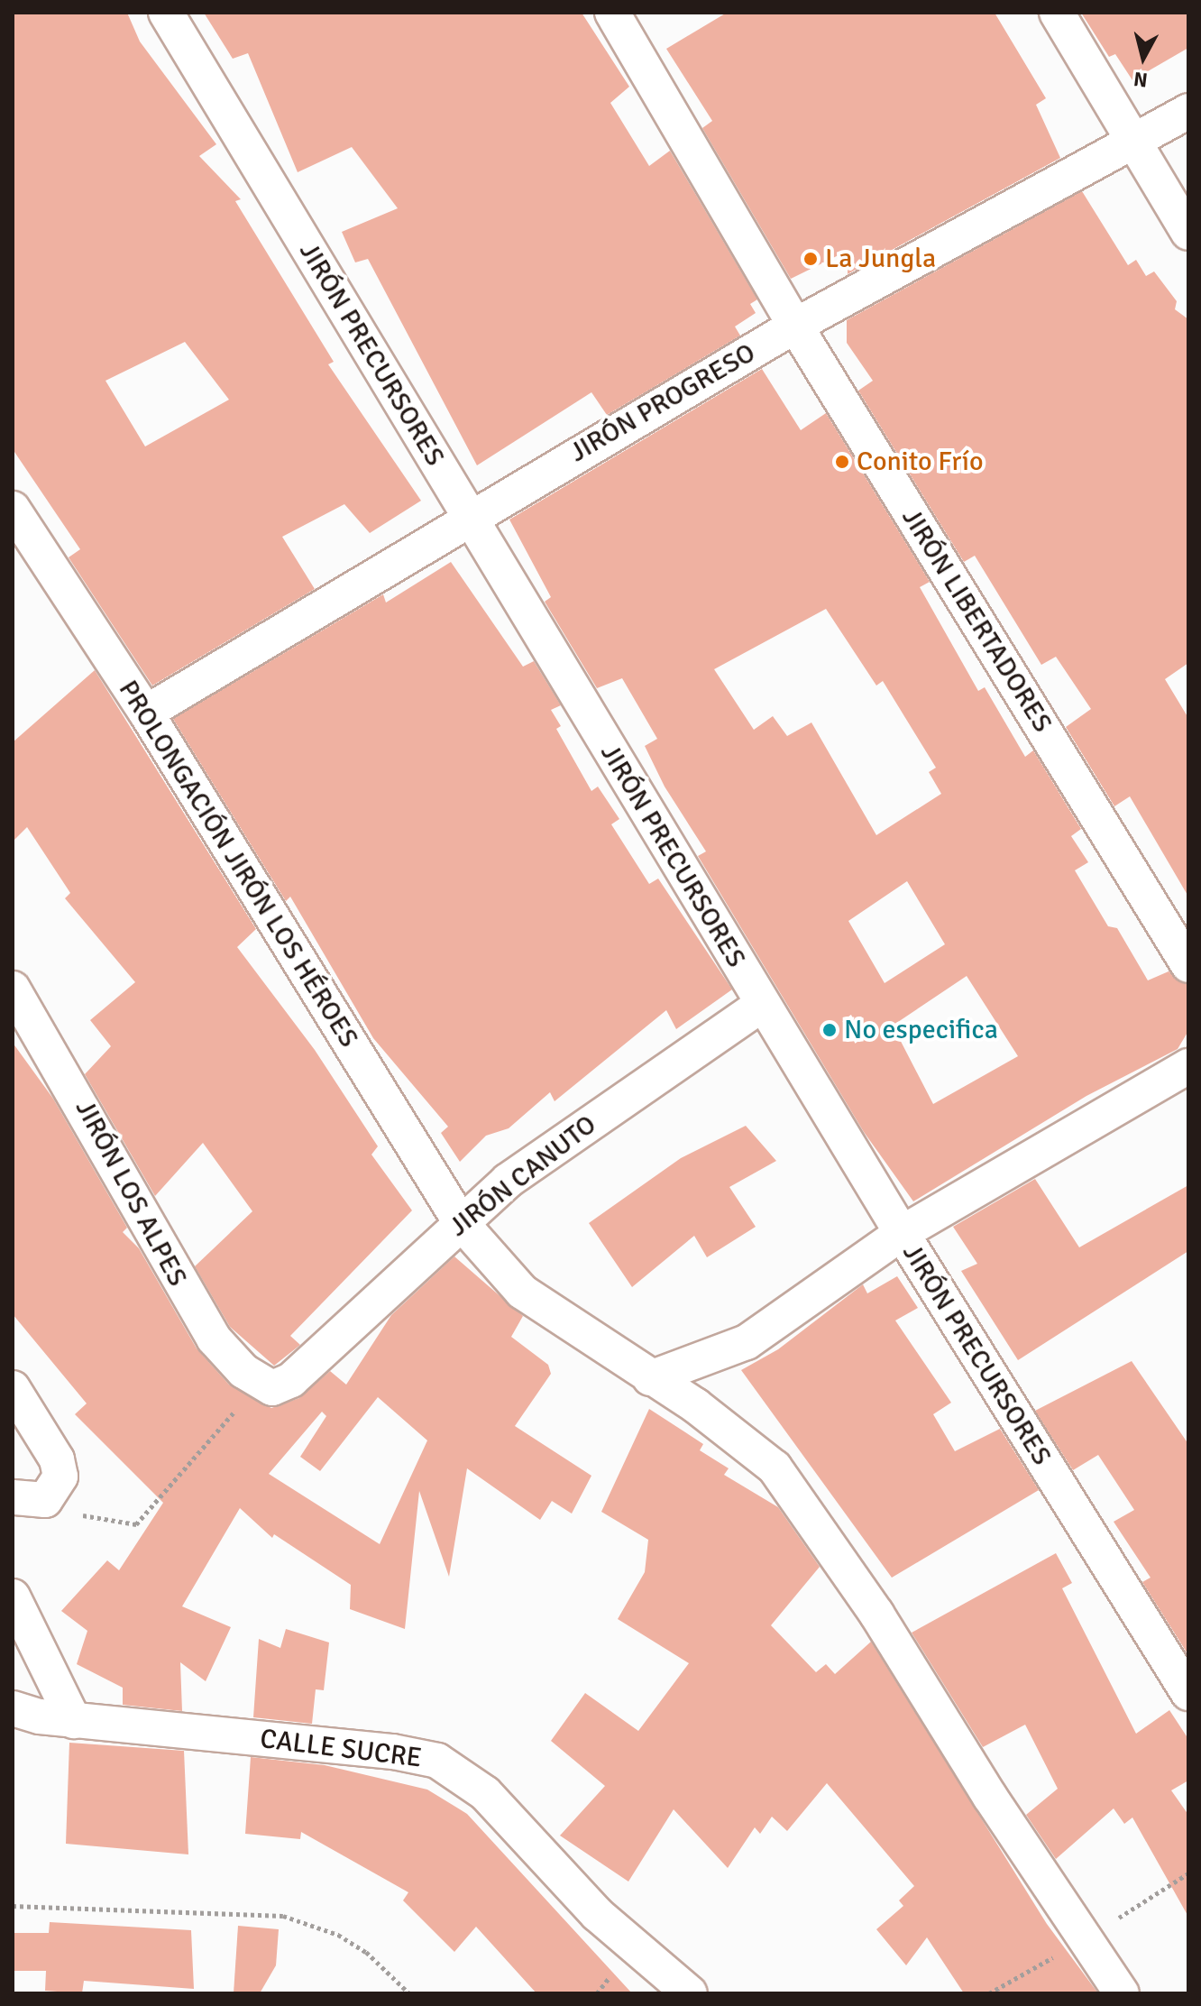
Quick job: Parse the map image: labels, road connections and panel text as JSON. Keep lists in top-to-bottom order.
{
  "streets": {
    "street": [
      "JIRÓN PRECURSORES",
      "JIRÓN PROGRESO",
      "JIRÓN LIBERTADORES",
      "PROLONGACIÓN JIRÓN LOS HÉROES",
      "JIRÓN CANUTO",
      "JIRÓN LOS ALPES",
      "CALLE SUCRE"
    ]
  },
  "crossings": [
    ["JIRÓN PRECURSORES", "JIRÓN PROGRESO"],
    ["JIRÓN PRECURSORES", "JIRÓN CANUTO"],
    ["JIRÓN PROGRESO", "JIRÓN LIBERTADORES"],
    ["JIRÓN PROGRESO", "PROLONGACIÓN JIRÓN LOS HÉROES"],
    ["PROLONGACIÓN JIRÓN LOS HÉROES", "JIRÓN CANUTO"],
    ["JIRÓN CANUTO", "JIRÓN LOS ALPES"]
  ],
  "places": ["La Jungla", "Conito Frío", "No especifica"],
  "north": "bottom"
}
